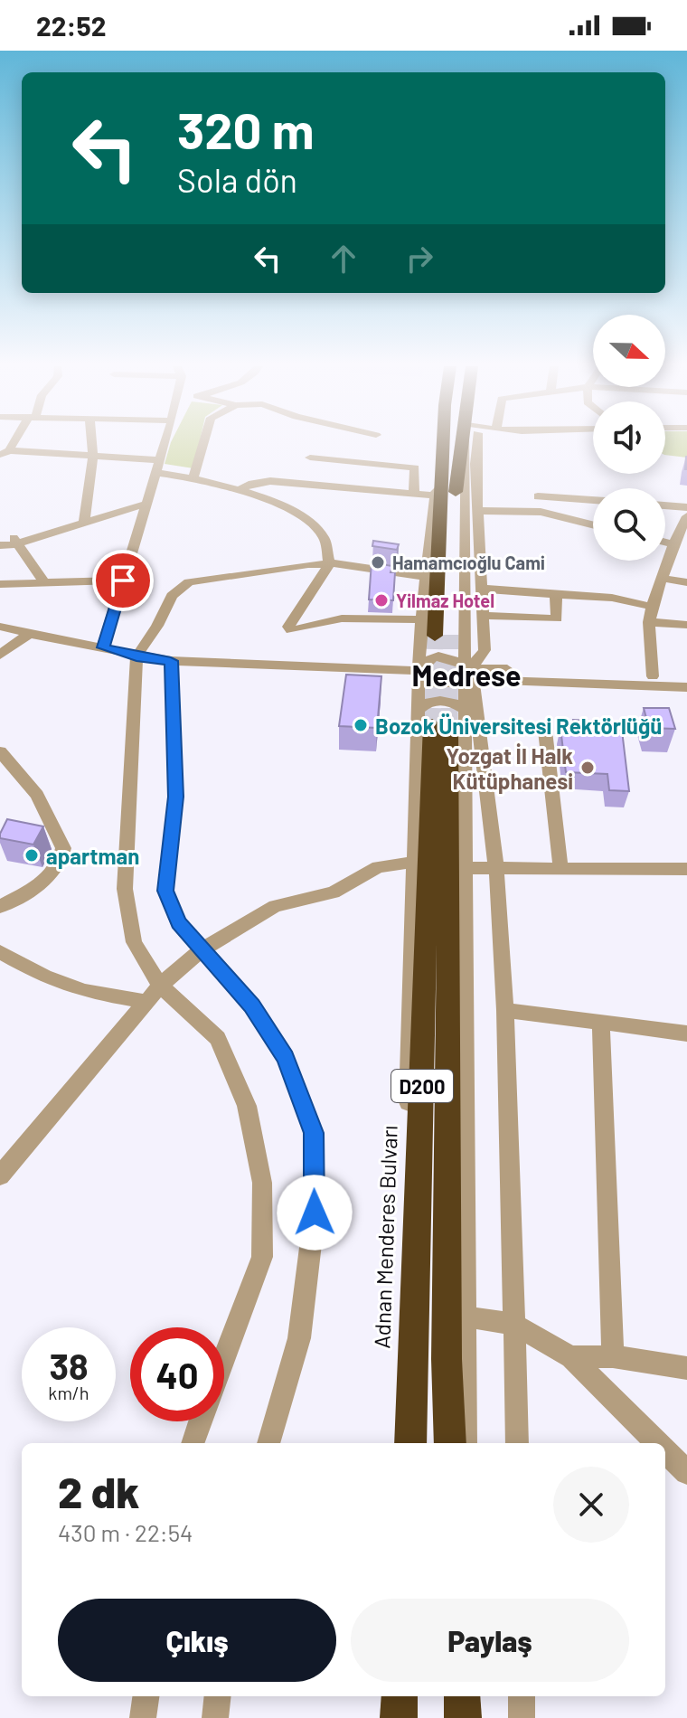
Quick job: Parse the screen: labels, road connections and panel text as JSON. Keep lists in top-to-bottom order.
{
  "streets": {
    "highway": ["D200", "Adnan Menderes Bulvarı"]
  },
  "crossings": [
    ["D200", "Adnan Menderes Bulvarı"]
  ],
  "districts": ["Medrese"],
  "places": [
    "Hamamcıoğlu Cami",
    "Yilmaz Hotel",
    "Bozok Üniversitesi Rektörlüğü",
    "Yozgat İl Halk Kütüphanesi",
    "apartman"
  ],
  "north": "right",
  "page": {
    "status": "22:52",
    "turn": ["320 m", "Sola dön"],
    "speed": "38 km/h",
    "limit": "40",
    "heading": ["2 dk", "430 m · 22:54"],
    "buttons": ["Çıkış", "Paylaş"]
  }
}
